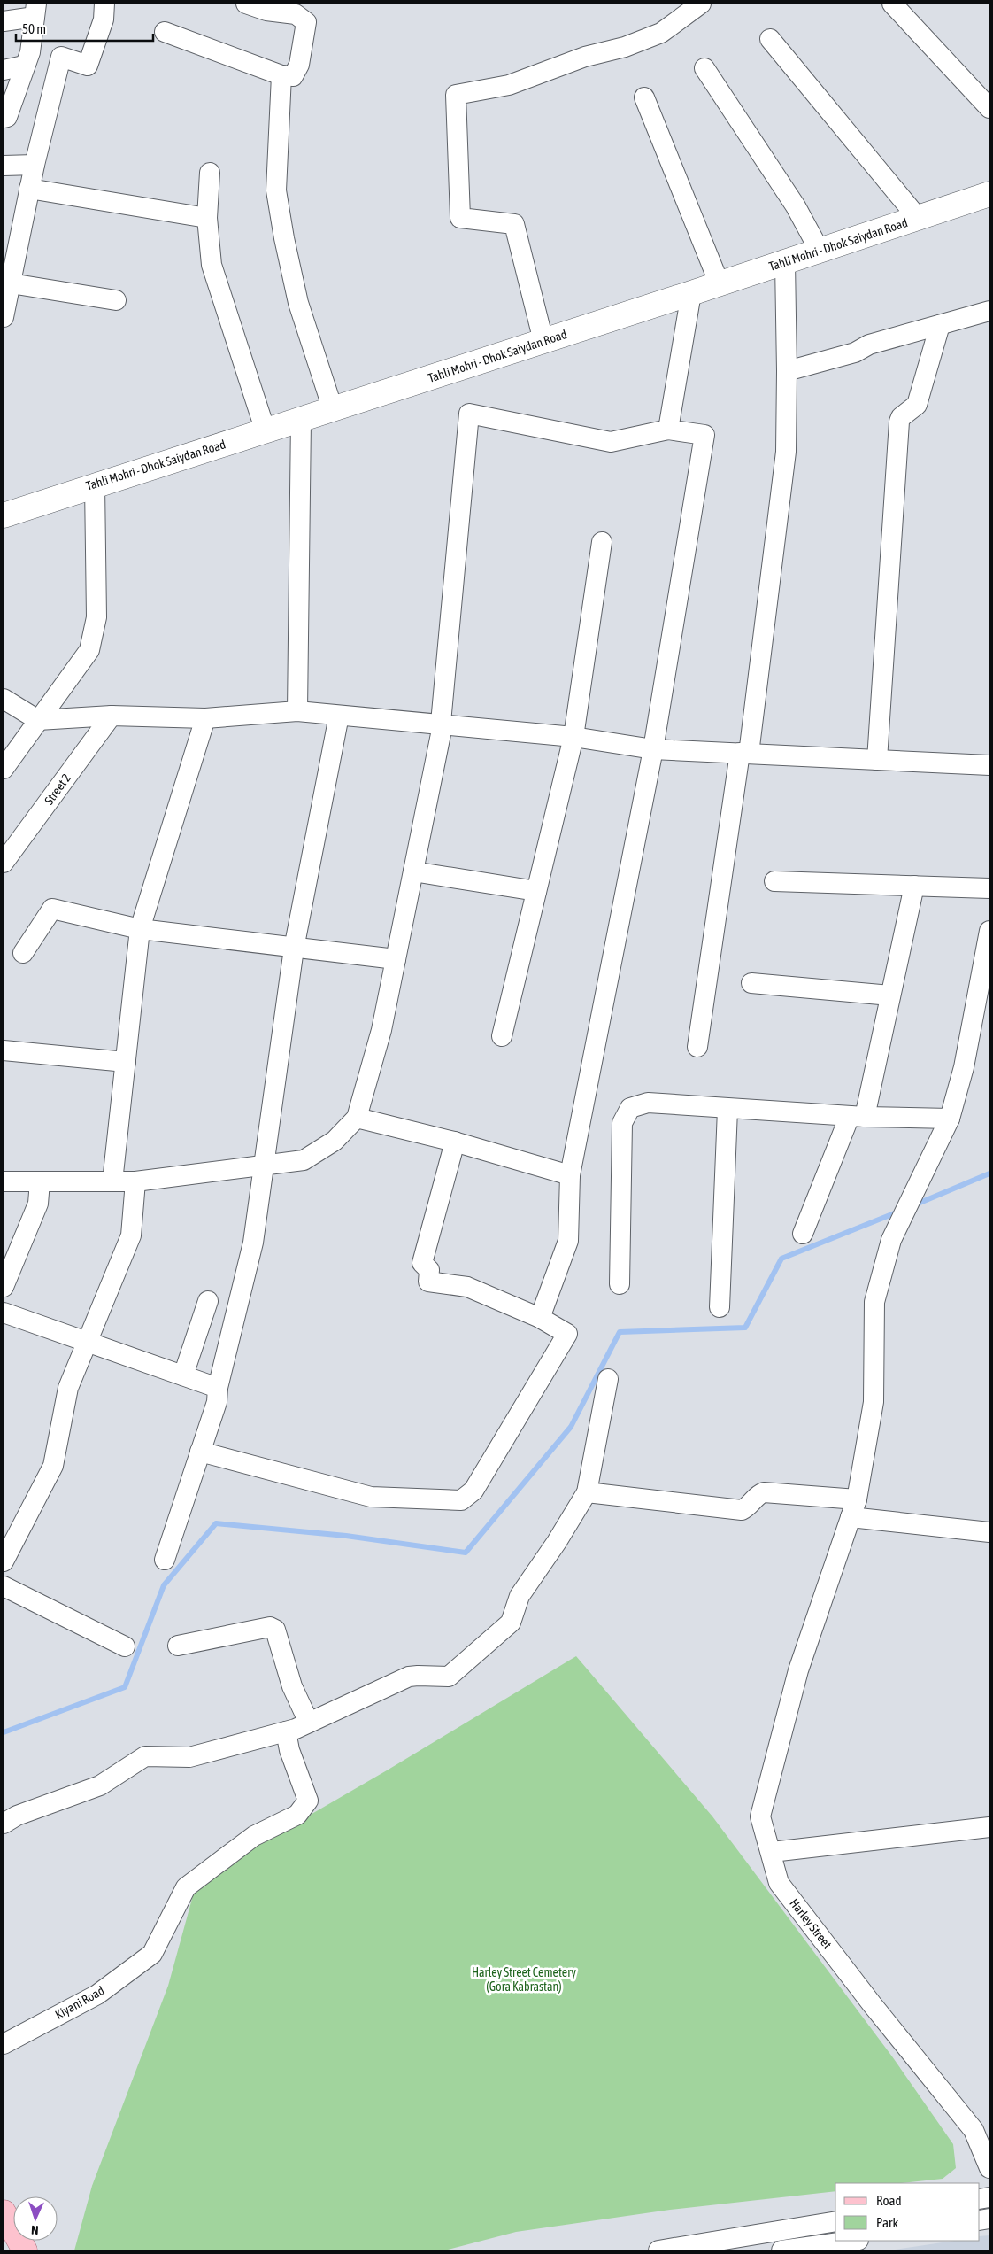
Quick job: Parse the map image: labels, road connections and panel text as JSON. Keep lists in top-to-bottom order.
{
  "streets": {
    "street": [
      "Tahli Mohri - Dhok Saiydan Road",
      "Street 2",
      "Harley Street",
      "Kiyani Road"
    ]
  },
  "parks": ["Harley Street Cemetery (Gora Kabrastan)"],
  "legend": ["Road", "Park"],
  "scale_bar": "50 m",
  "north": "bottom"
}
